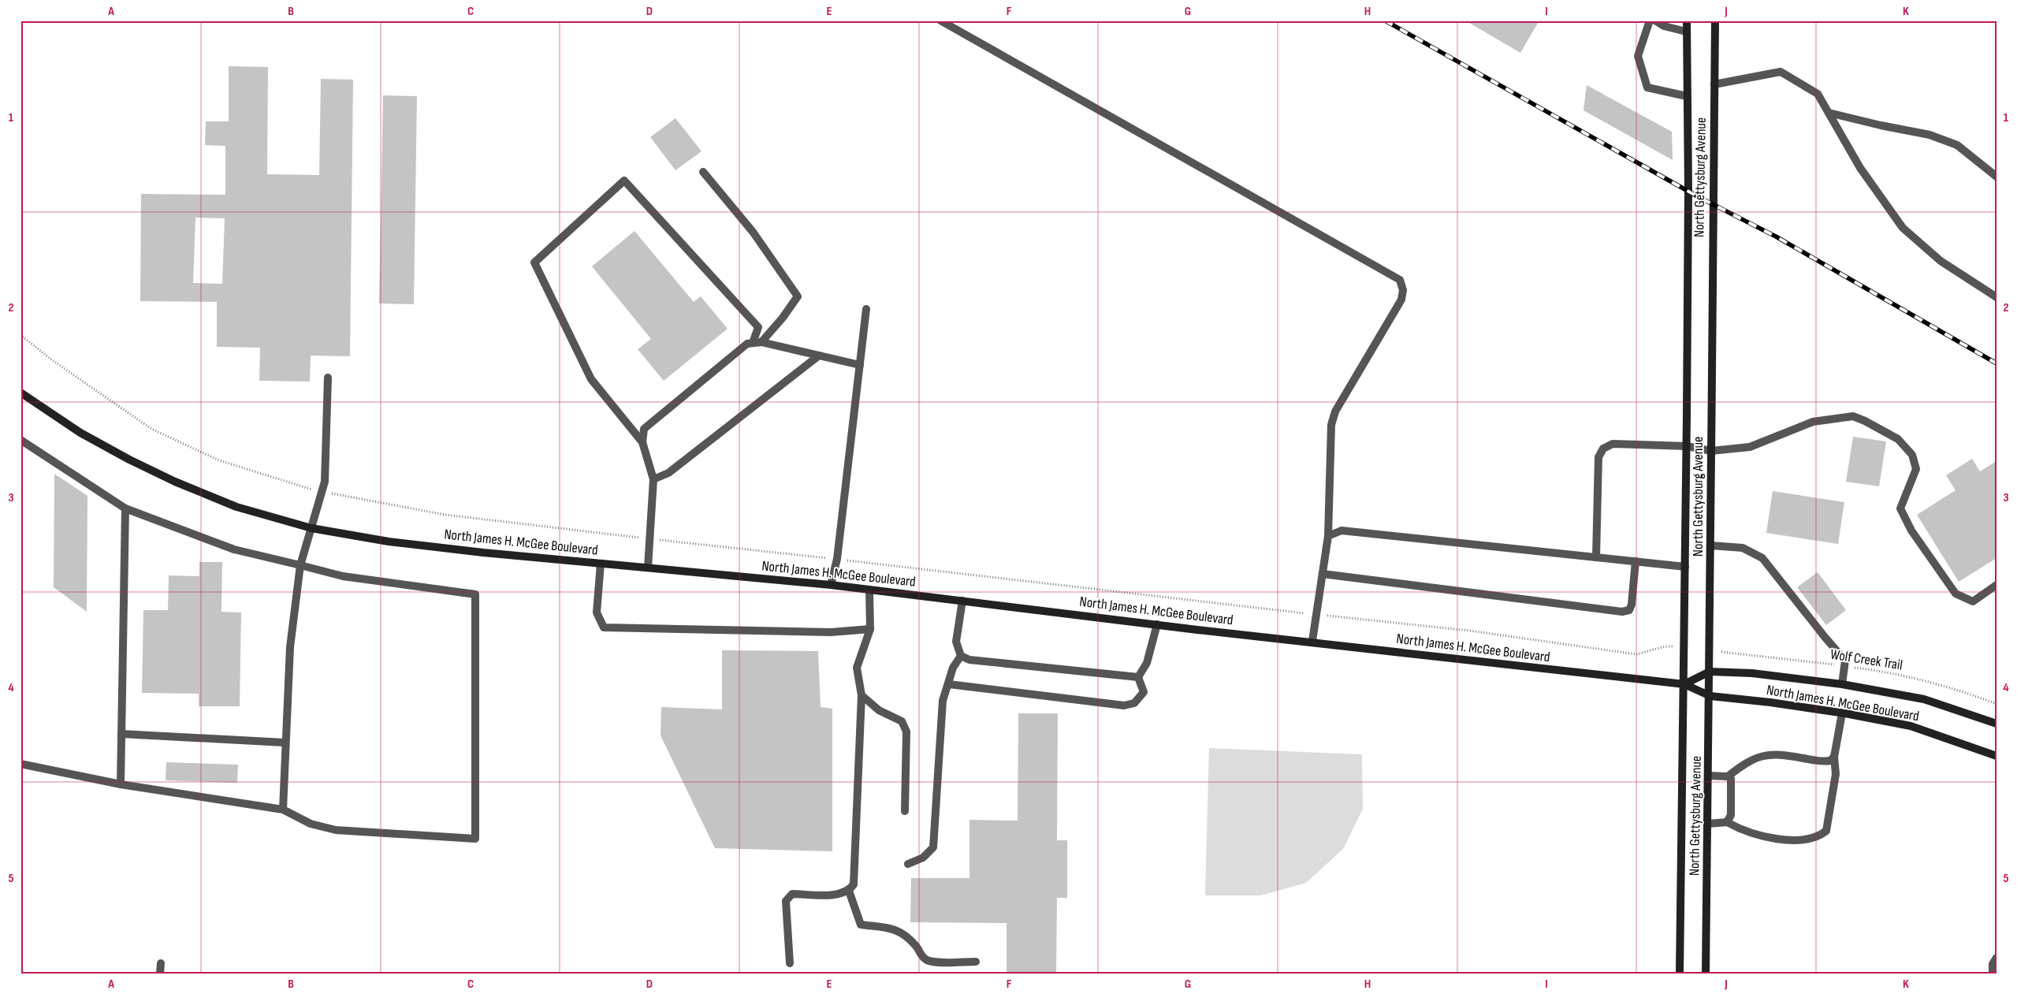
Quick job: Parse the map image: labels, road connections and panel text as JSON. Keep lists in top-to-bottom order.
{
  "streets": {
    "main road": ["North Gettysburg Avenue", "North James H. McGee Boulevard"],
    "path": ["Wolf Creek Trail"]
  },
  "crossings": [
    ["North Gettysburg Avenue", "North James H. McGee Boulevard"]
  ],
  "grid": {
    "columns": [
      "A",
      "B",
      "C",
      "D",
      "E",
      "F",
      "G",
      "H",
      "I",
      "J",
      "K"
    ],
    "rows": [
      "1",
      "2",
      "3",
      "4",
      "5"
    ]
  }
}
